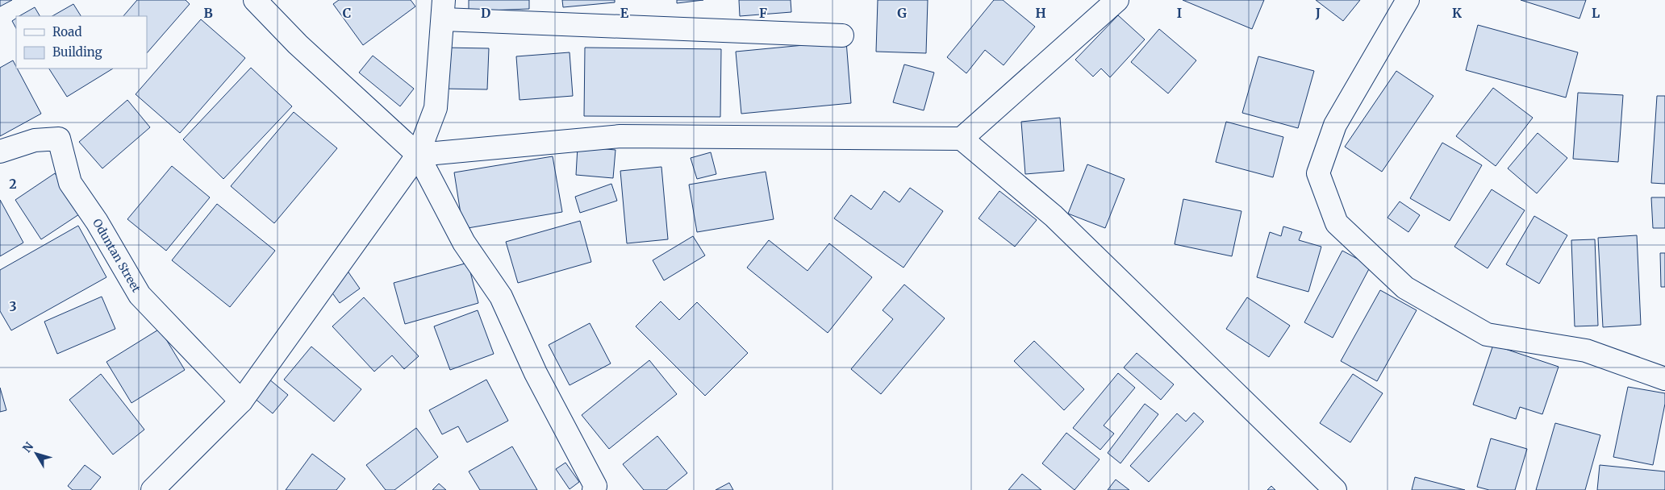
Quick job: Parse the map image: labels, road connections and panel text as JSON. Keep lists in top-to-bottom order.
{
  "streets": {
    "street": ["Oduntan Street"]
  },
  "legend": ["Road", "Building"],
  "north": "top left",
  "grid": {
    "columns": [
      "B",
      "C",
      "D",
      "E",
      "F",
      "G",
      "H",
      "I",
      "J",
      "K",
      "L"
    ],
    "rows": ["2", "3"]
  }
}
